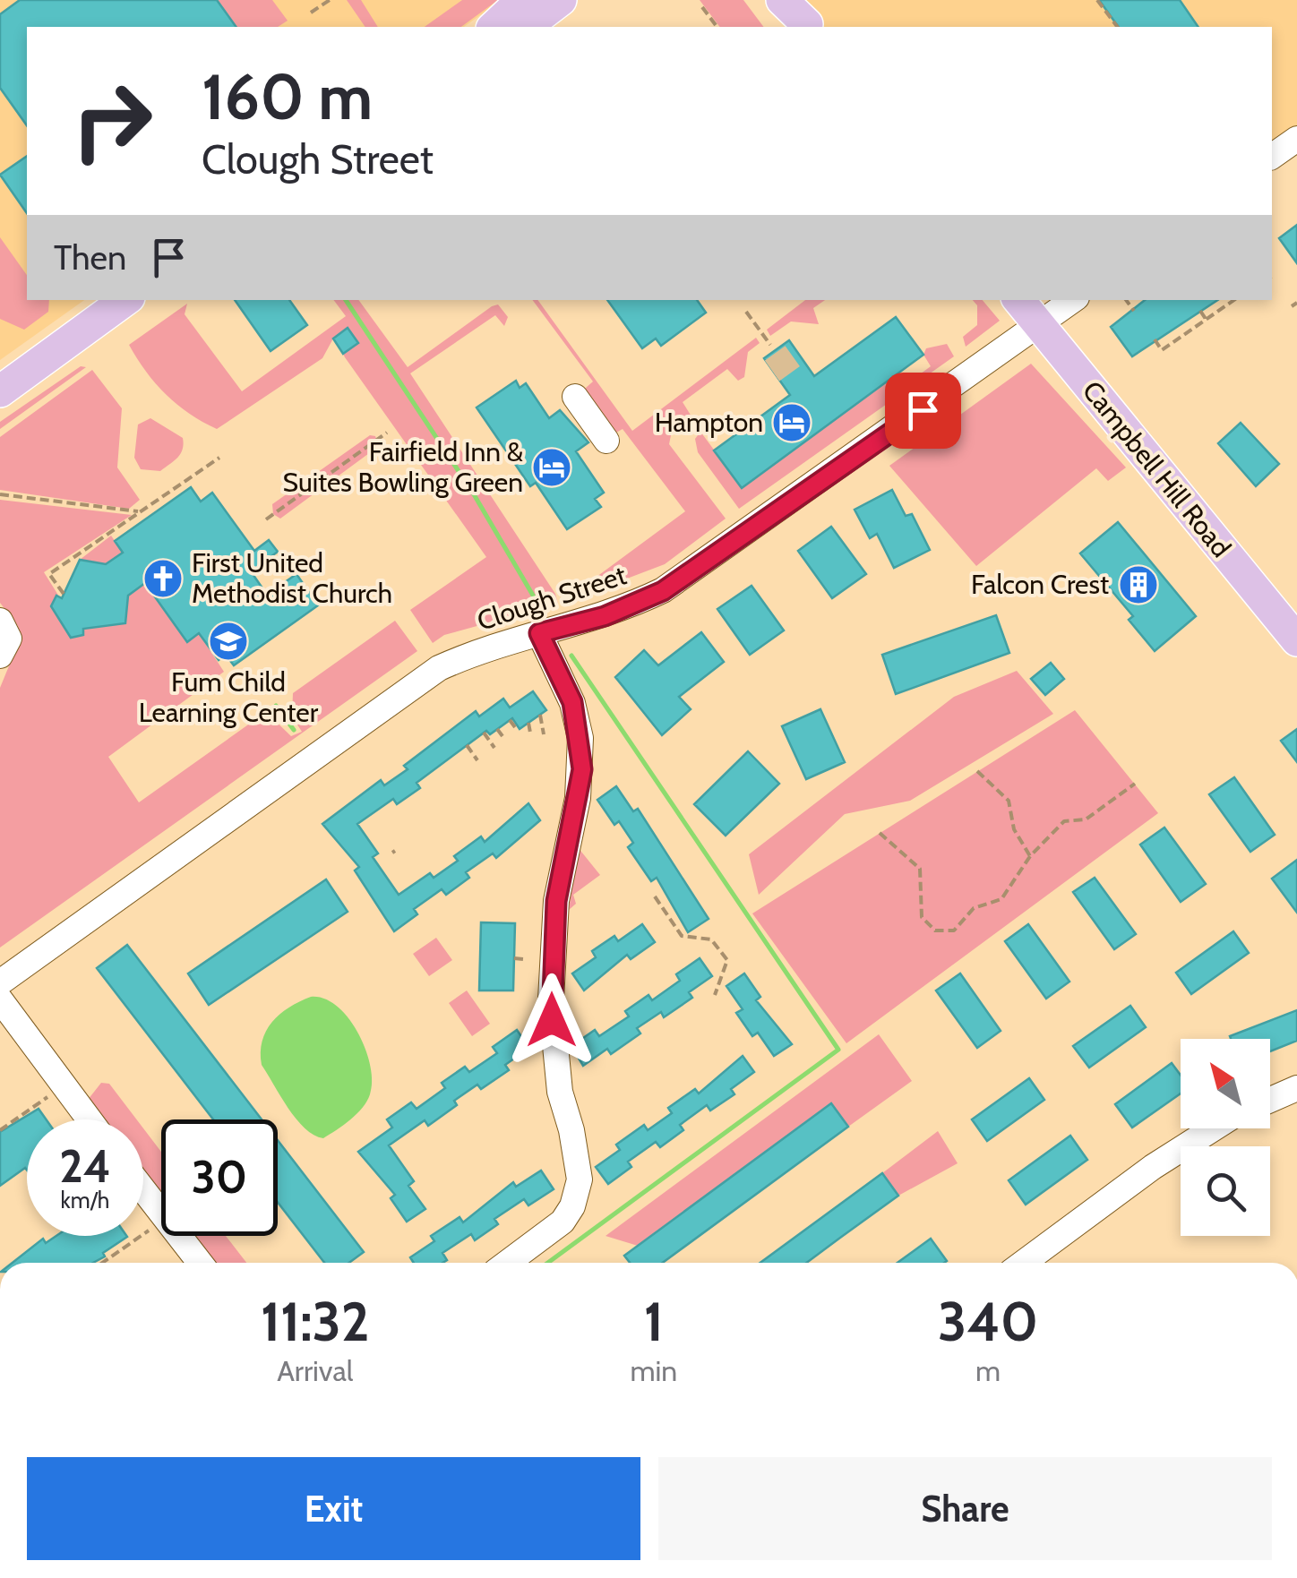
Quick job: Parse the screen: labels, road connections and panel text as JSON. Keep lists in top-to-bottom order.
{
  "streets": {
    "main road": ["Campbell Hill Road"],
    "street": ["Clough Street"]
  },
  "crossings": [
    ["Campbell Hill Road", "Clough Street"]
  ],
  "places": {
    "hotel": ["Hampton", "Fairfield Inn & Suites Bowling Green"],
    "church": ["First United Methodist Church"],
    "building": ["Falcon Crest"],
    "school or university": ["Fum Child Learning Center"]
  },
  "north": "top left",
  "page": {
    "turn": ["160 m", "Clough Street"],
    "then": "Then",
    "speed": "24 km/h",
    "limit": "30",
    "eta": [
      "11:32",
      "Arrival",
      "1",
      "min",
      "340",
      "m"
    ],
    "buttons": ["Exit", "Share"]
  }
}
